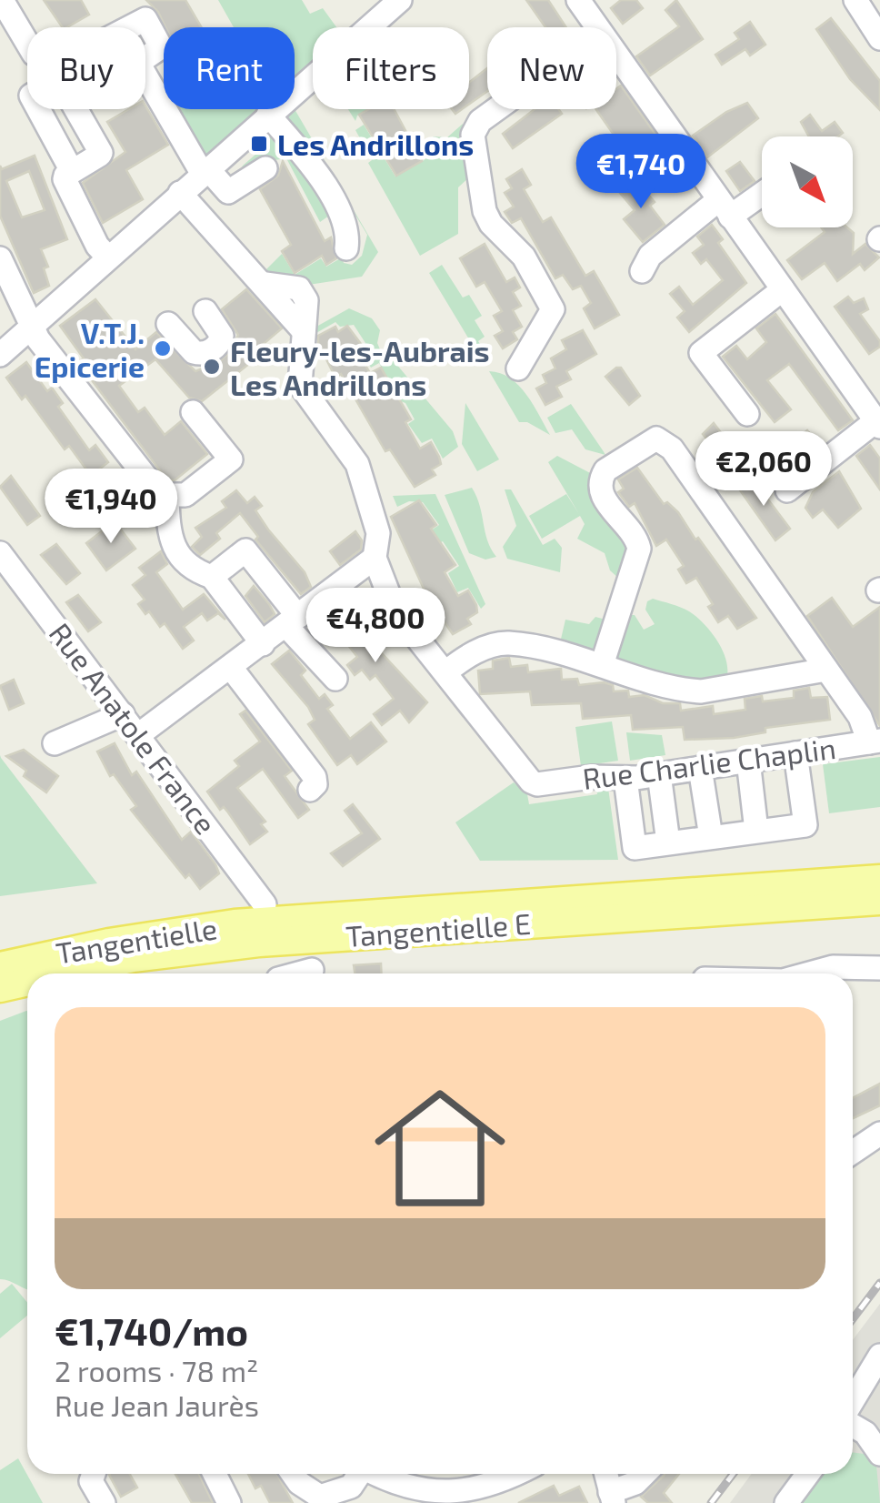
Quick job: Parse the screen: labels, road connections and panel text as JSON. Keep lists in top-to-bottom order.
{
  "streets": {
    "main road": ["Tangentielle E", "Tangentielle"],
    "street": ["Rue Anatole France", "Rue Charlie Chaplin"]
  },
  "crossings": [
    ["Tangentielle E", "Tangentielle"]
  ],
  "places": {
    "transit": ["Les Andrillons"],
    "other": ["V.T.J. Epicerie", "Fleury-les-Aubrais Les Andrillons"]
  },
  "north": "bottom right",
  "page": {
    "chip": [
      "Buy",
      "Rent",
      "Filters",
      "New"
    ],
    "price": [
      "€1,740",
      "€2,060",
      "€1,940",
      "€4,800"
    ],
    "list": [
      {
        "name": "€1,740/mo",
        "note": "2 rooms · 78 m² · Rue Jean Jaurès"
      }
    ]
  }
}
